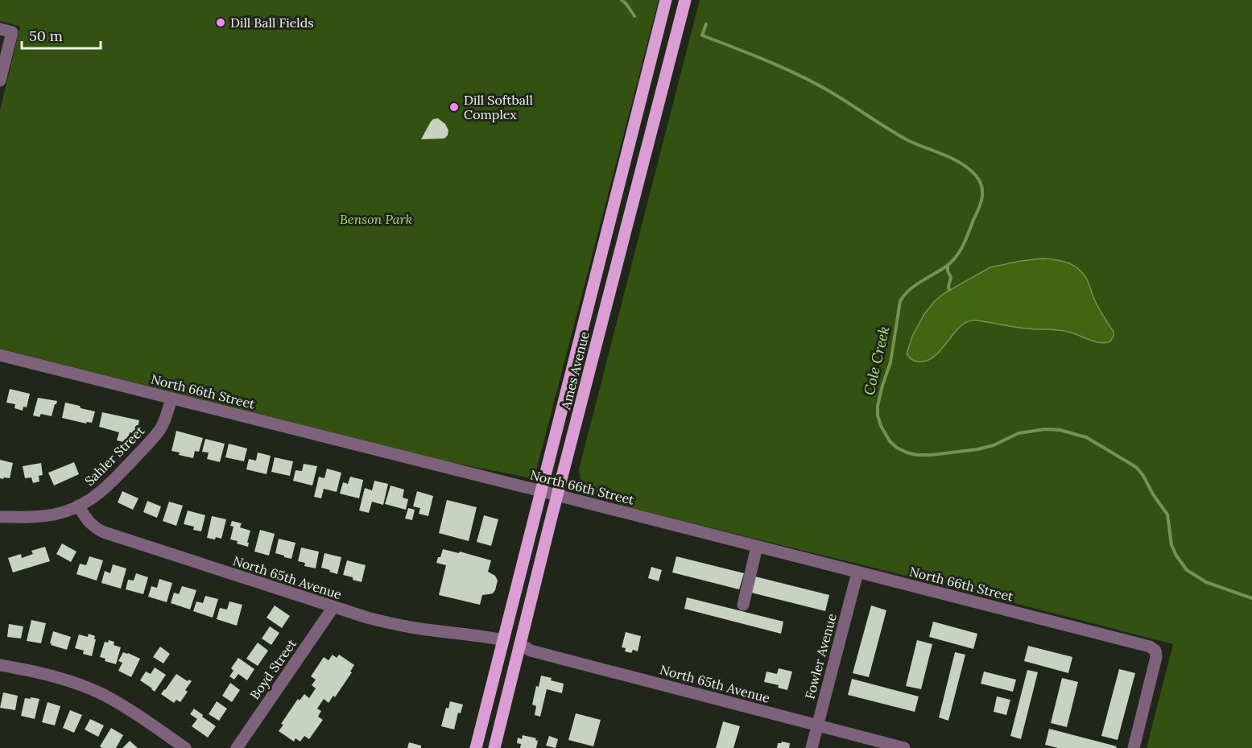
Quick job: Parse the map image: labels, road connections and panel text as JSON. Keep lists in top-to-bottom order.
{
  "streets": {
    "main road": ["Ames Avenue"],
    "street": [
      "North 66th Street",
      "Sahler Street",
      "North 65th Avenue",
      "Fowler Avenue",
      "Boyd Street"
    ]
  },
  "crossings": [
    ["Ames Avenue", "North 66th Street"],
    ["Ames Avenue", "North 65th Avenue"],
    ["North 66th Street", "Sahler Street"],
    ["North 66th Street", "Fowler Avenue"],
    ["Sahler Street", "North 65th Avenue"],
    ["North 65th Avenue", "Fowler Avenue"],
    ["North 65th Avenue", "Boyd Street"]
  ],
  "water": ["Cole Creek"],
  "parks": ["Benson Park"],
  "places": ["Dill Ball Fields", "Dill Softball Complex"],
  "scale_bar": "50 m"
}
